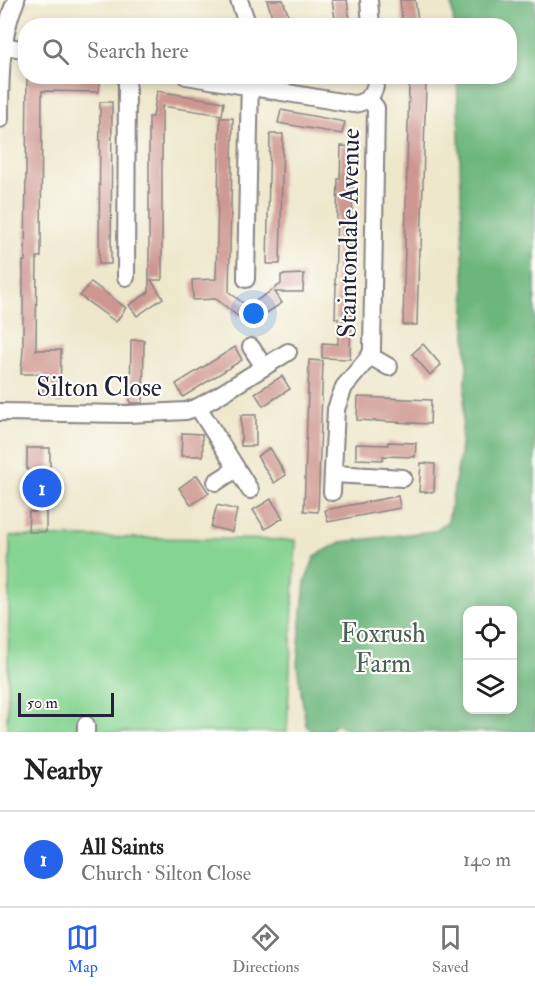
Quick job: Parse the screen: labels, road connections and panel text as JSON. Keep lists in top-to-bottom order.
{
  "streets": {
    "street": ["Staintondale Avenue", "Silton Close"]
  },
  "parks": ["Foxrush Farm"],
  "scale_bar": "50 m",
  "page": {
    "search": "Search here",
    "pins": "1",
    "scale": "50 m",
    "heading": "Nearby",
    "list": [
      {
        "mark": "1",
        "name": "All Saints",
        "note": "Church · Silton Close",
        "value": "140 m"
      }
    ],
    "nav": ["Map", "Directions", "Saved"]
  }
}
